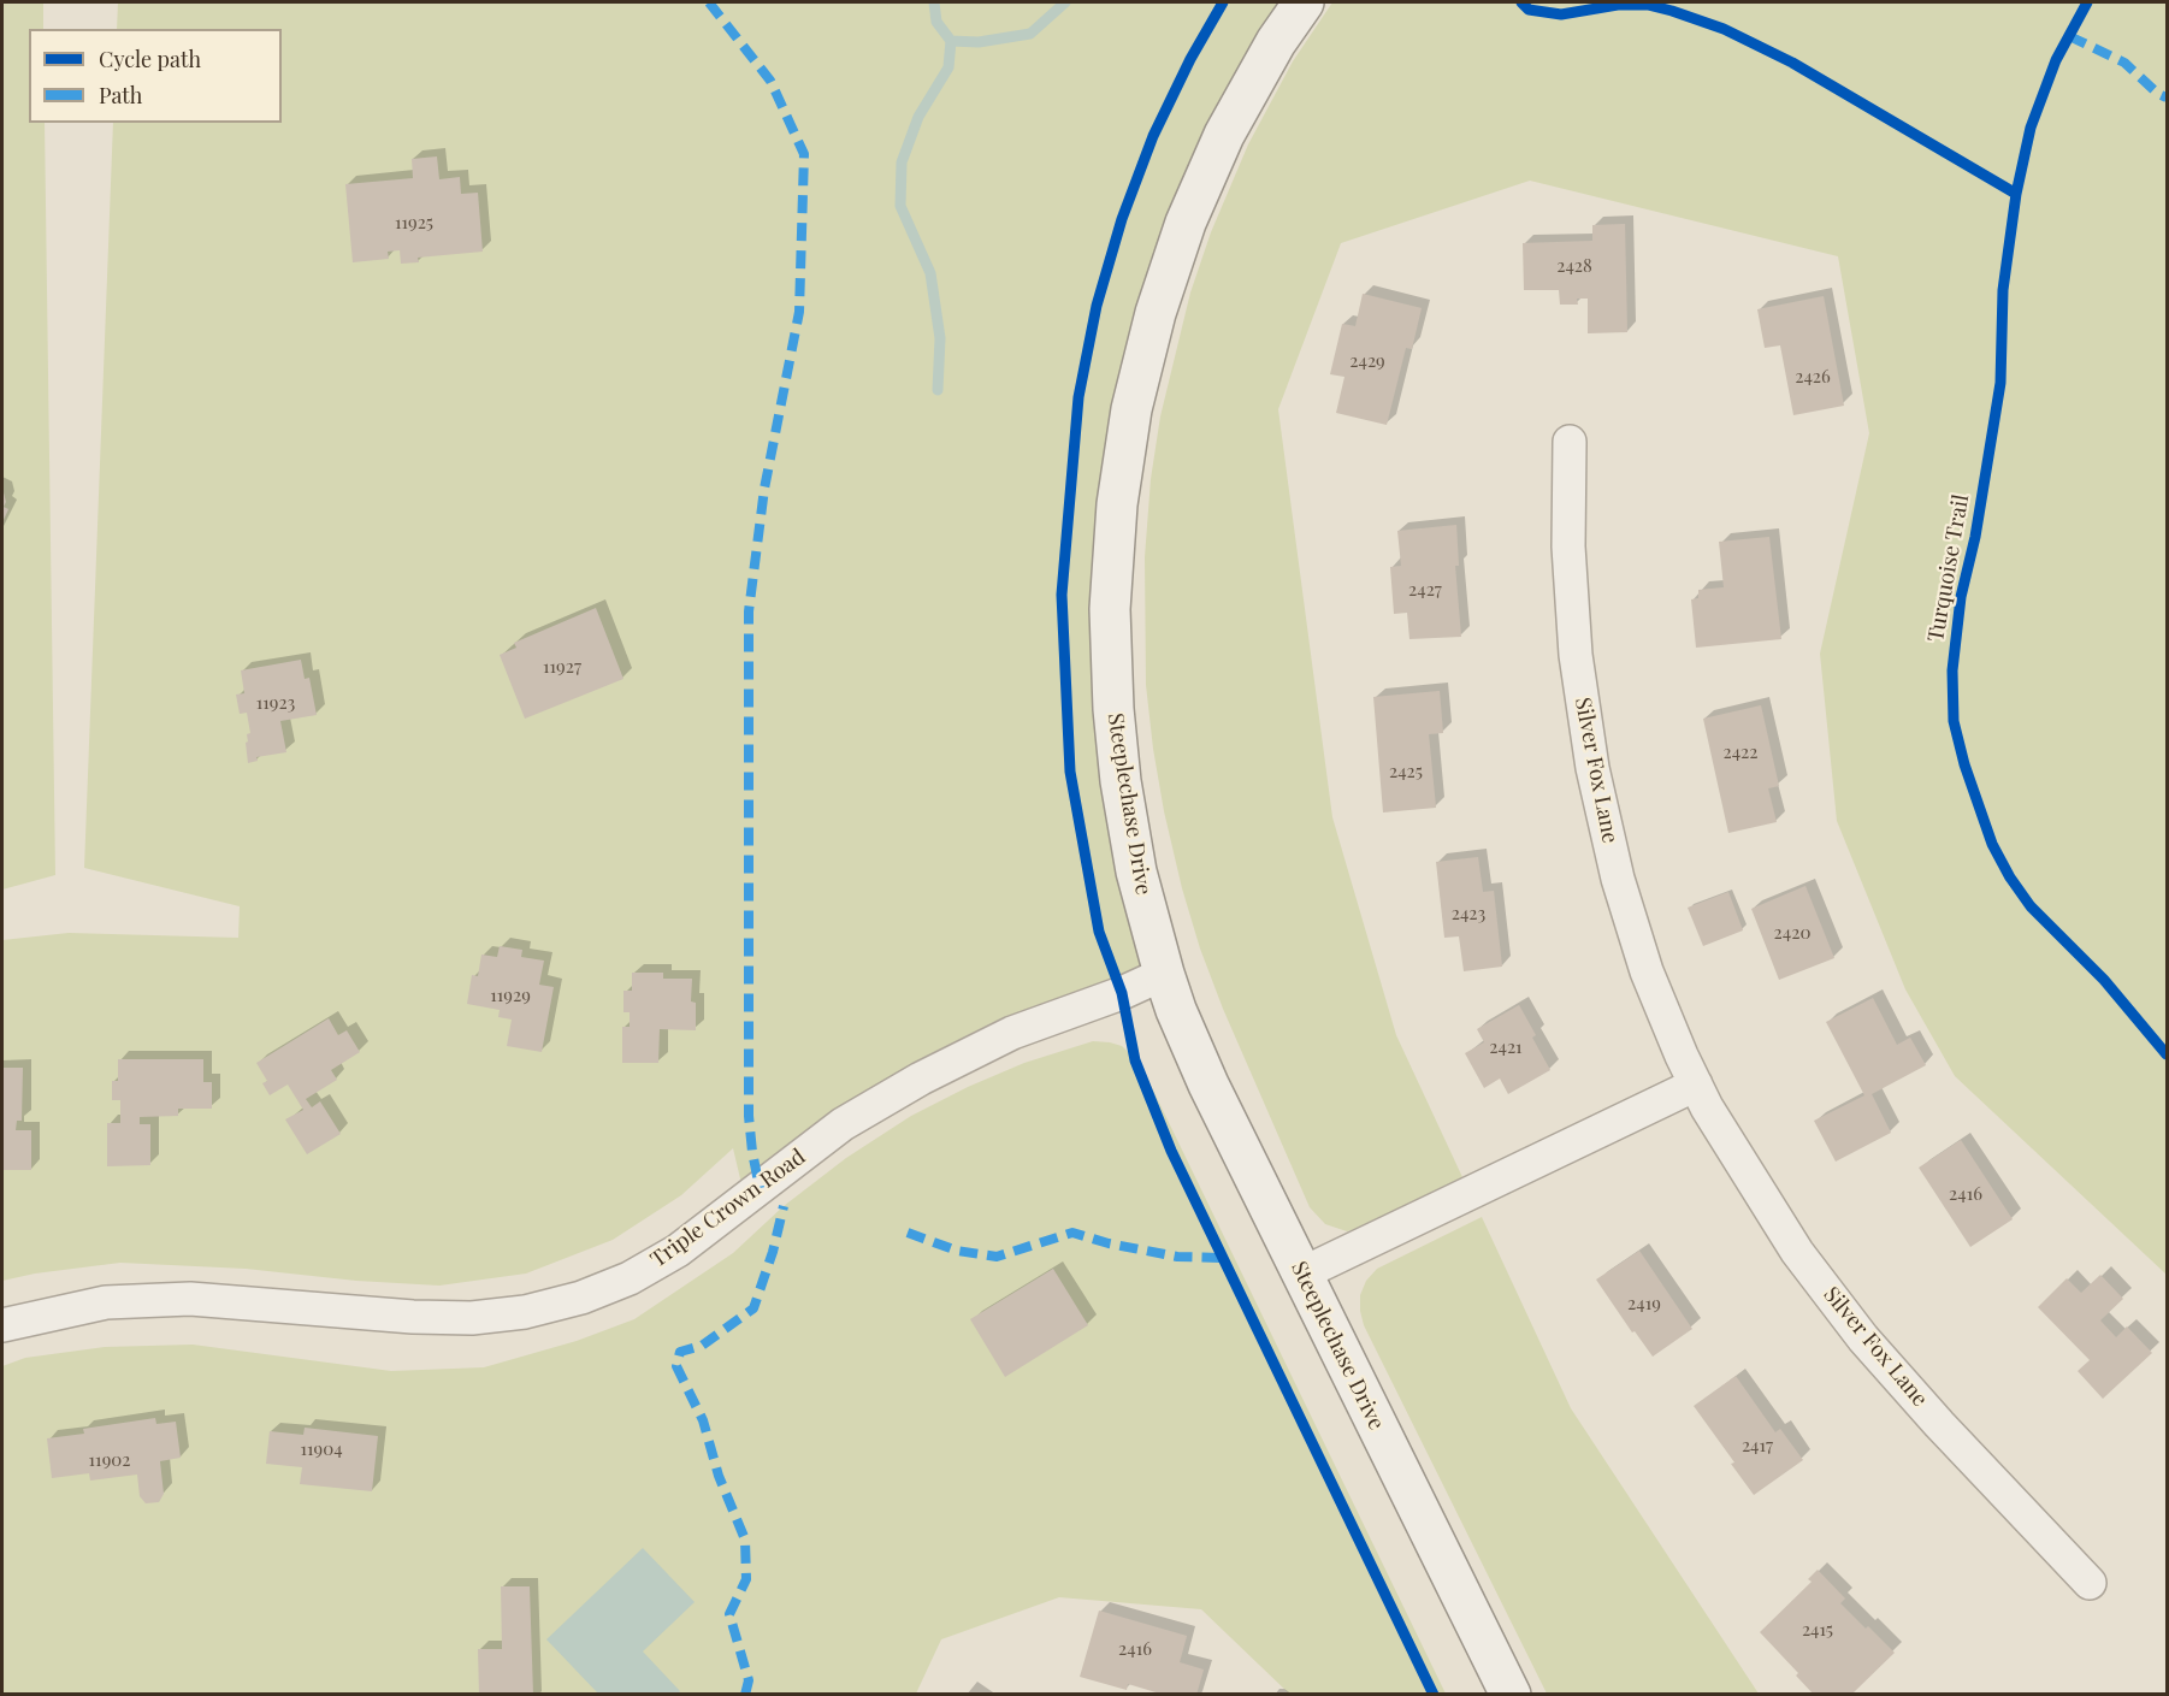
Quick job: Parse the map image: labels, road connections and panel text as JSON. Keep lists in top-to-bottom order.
{
  "streets": {
    "street": ["Silver Fox Lane", "Steeplechase Drive", "Triple Crown Road"],
    "cycle path": ["Turquoise Trail"]
  },
  "crossings": [
    ["Steeplechase Drive", "Triple Crown Road"]
  ],
  "house_numbers": [
    "11925",
    "2428",
    "2429",
    "2426",
    "2427",
    "11927",
    "11923",
    "2422",
    "2425",
    "2423",
    "2420",
    "11929",
    "2421",
    "2416",
    "2419",
    "2417",
    "11904",
    "11902",
    "2415",
    "2416"
  ],
  "legend": ["Cycle path", "Path"]
}
